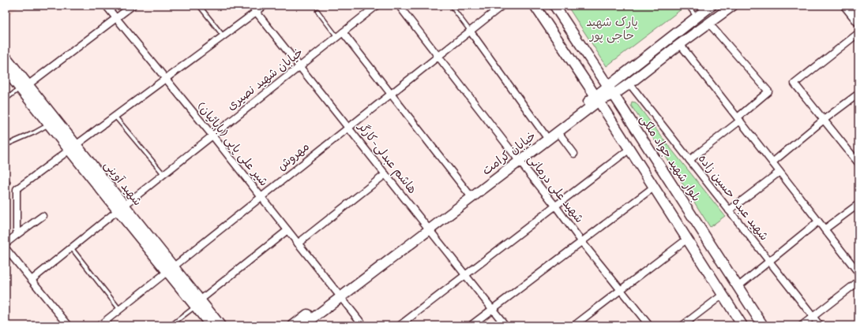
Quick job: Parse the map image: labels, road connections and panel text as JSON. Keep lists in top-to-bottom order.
{
  "streets": {
    "main road": ["خیابان کرامت", "بلوار شهید جواد ملکی", "شهید آوینی"],
    "street": [
      "خیابان شهید نصیری",
      "شیر علی پاپی (بابائیان)",
      "مهروش",
      "هاشم عبدلی-کارگر",
      "شهید علی درمانی",
      "شهید عبده حسین زاده"
    ]
  },
  "crossings": [
    ["خیابان شهید نصیری", "شیر علی پاپی (بابائیان)"],
    ["خیابان شهید نصیری", "هاشم عبدلی-کارگر"],
    ["خیابان شهید نصیری", "شهید آوینی"],
    ["شیر علی پاپی (بابائیان)", "خیابان کرامت"],
    ["شیر علی پاپی (بابائیان)", "مهروش"],
    ["خیابان کرامت", "هاشم عبدلی-کارگر"],
    ["خیابان کرامت", "بلوار شهید جواد ملکی"],
    ["خیابان کرامت", "شهید علی درمانی"],
    ["خیابان کرامت", "شهید عبده حسین زاده"],
    ["مهروش", "هاشم عبدلی-کارگر"],
    ["مهروش", "شهید آوینی"],
    ["مهروش", "شهید علی درمانی"]
  ],
  "parks": ["پارک شهید حاجی پور"]
}
